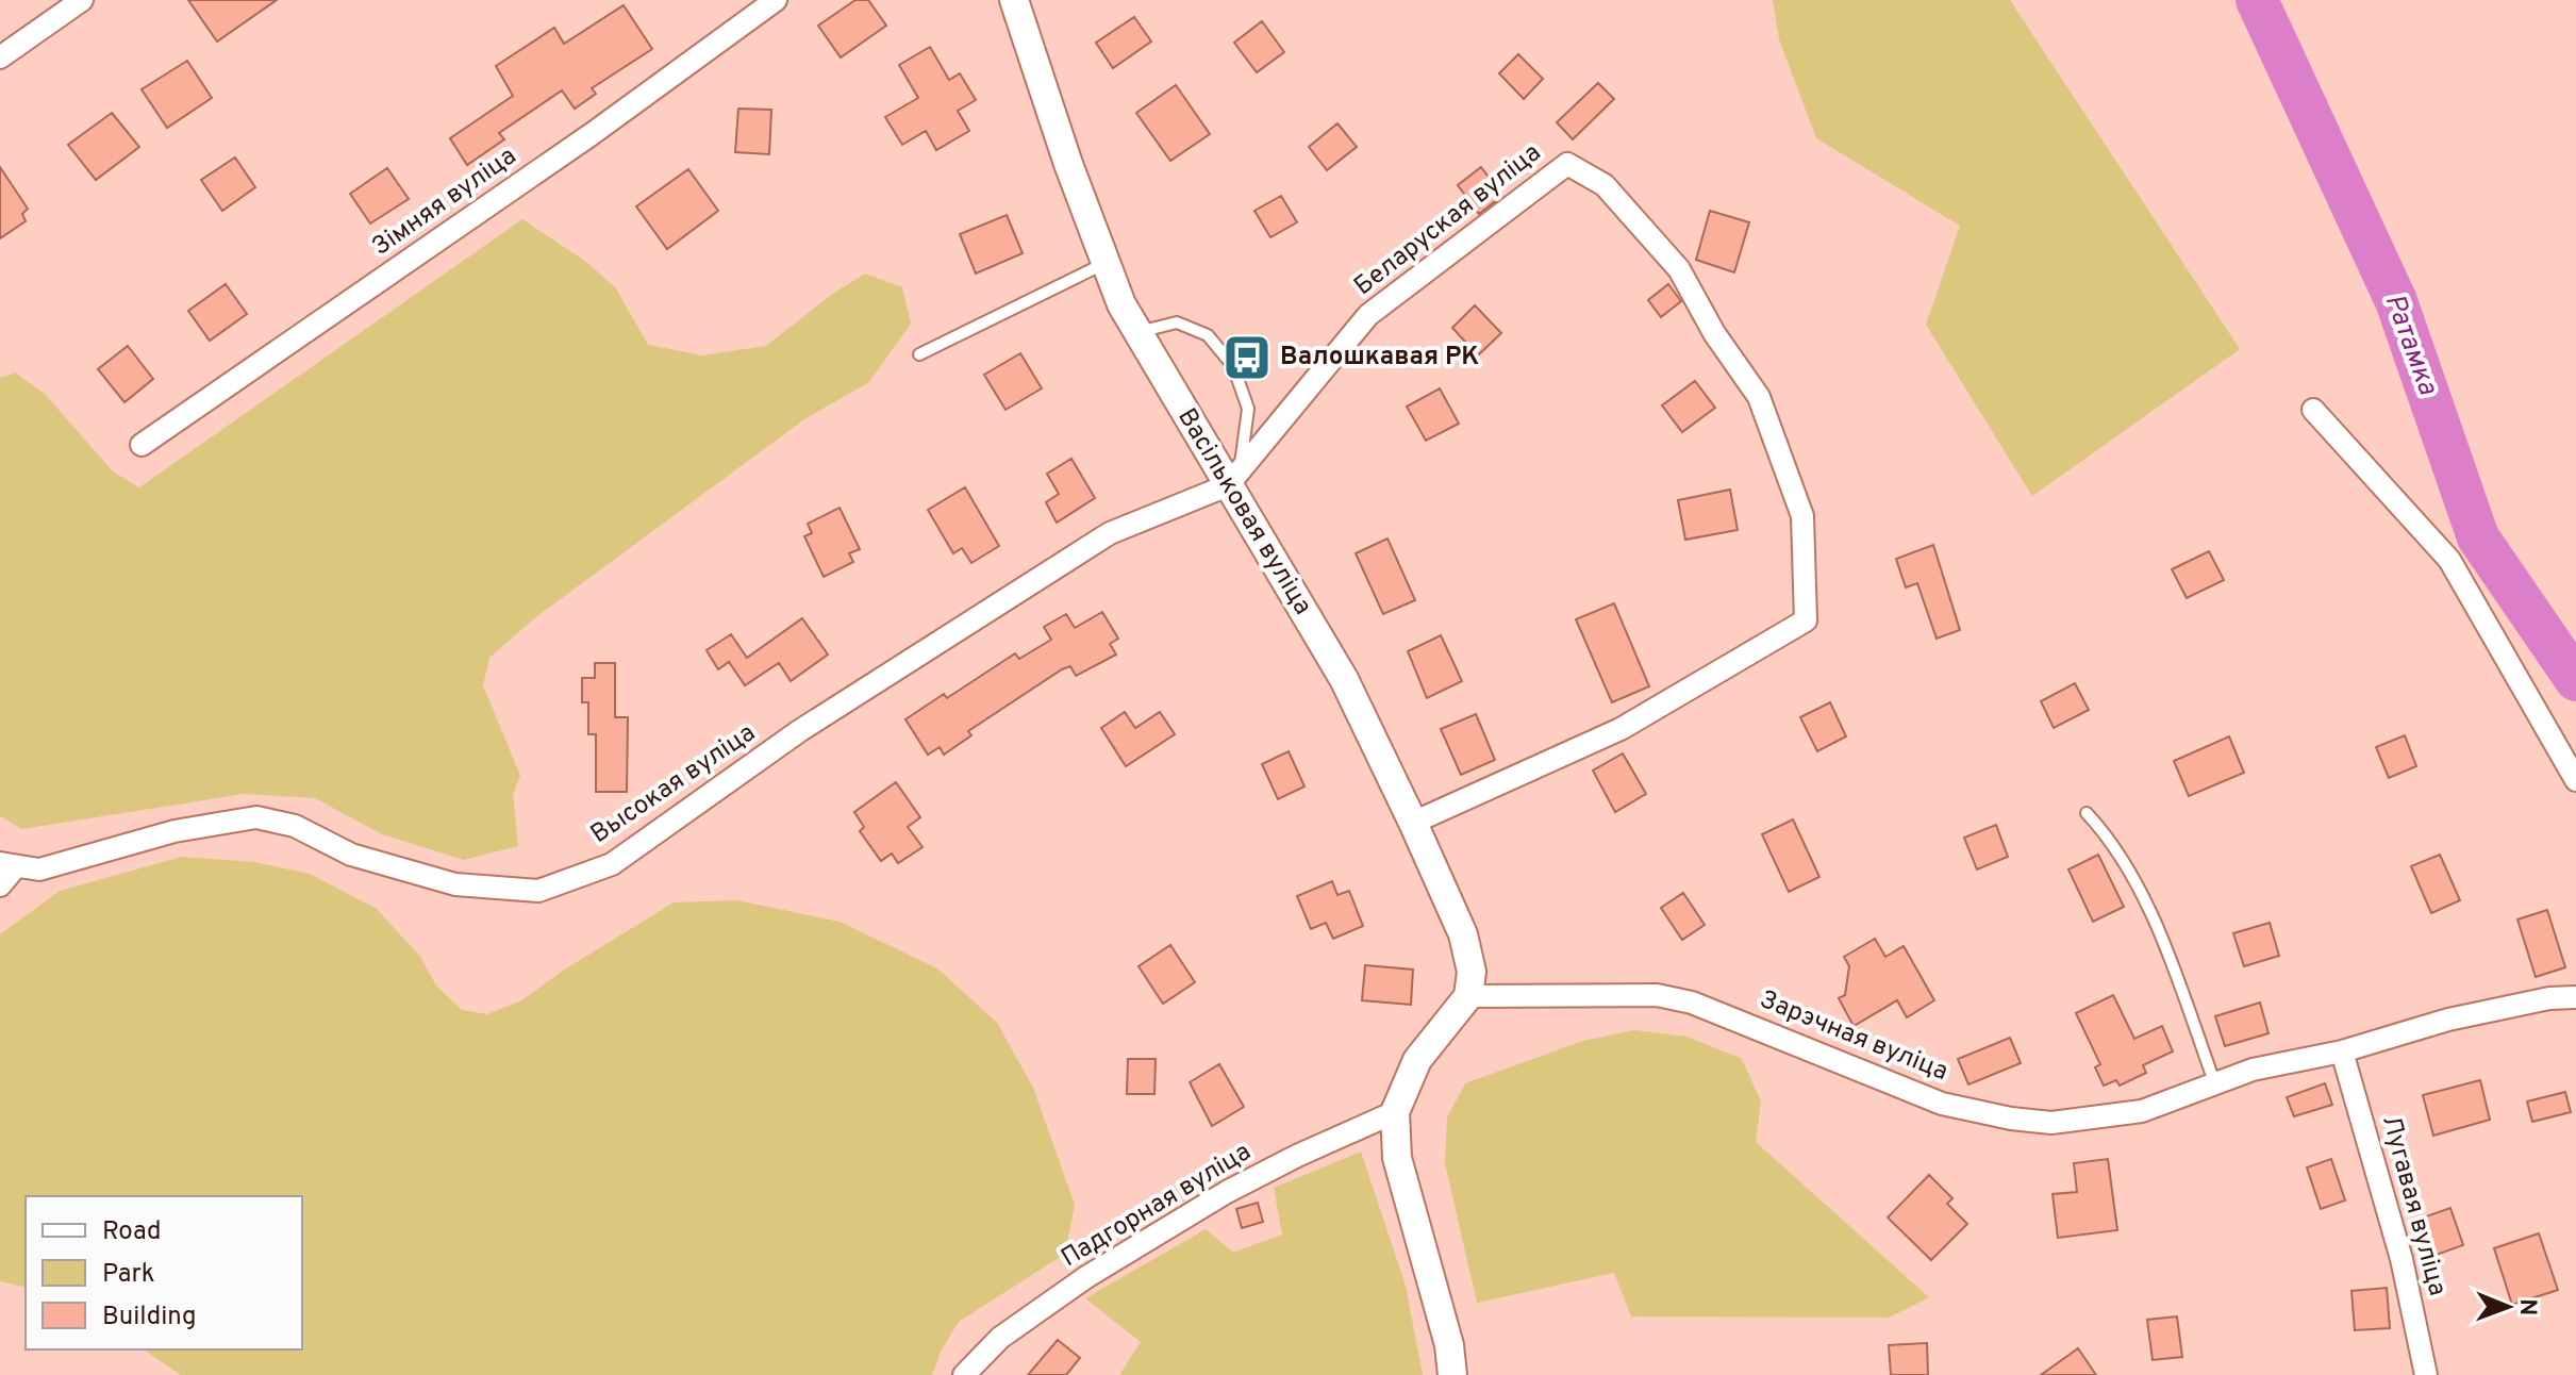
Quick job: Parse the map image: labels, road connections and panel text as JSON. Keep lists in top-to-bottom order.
{
  "streets": {
    "street": [
      "Зімняя вуліца",
      "Беларуская вуліца",
      "Васільковая вуліца",
      "Высокая вуліца",
      "Зарэчная вуліца",
      "Падгорная вуліца",
      "Лугавая вуліца"
    ]
  },
  "crossings": [
    ["Беларуская вуліца", "Васільковая вуліца"],
    ["Беларуская вуліца", "Высокая вуліца"],
    ["Васільковая вуліца", "Высокая вуліца"],
    ["Васільковая вуліца", "Зарэчная вуліца"],
    ["Зарэчная вуліца", "Лугавая вуліца"]
  ],
  "water": ["Ратамка"],
  "places": {
    "bus stop": ["Валошкавая РК"]
  },
  "legend": ["Road", "Park", "Building"],
  "north": "right"
}
